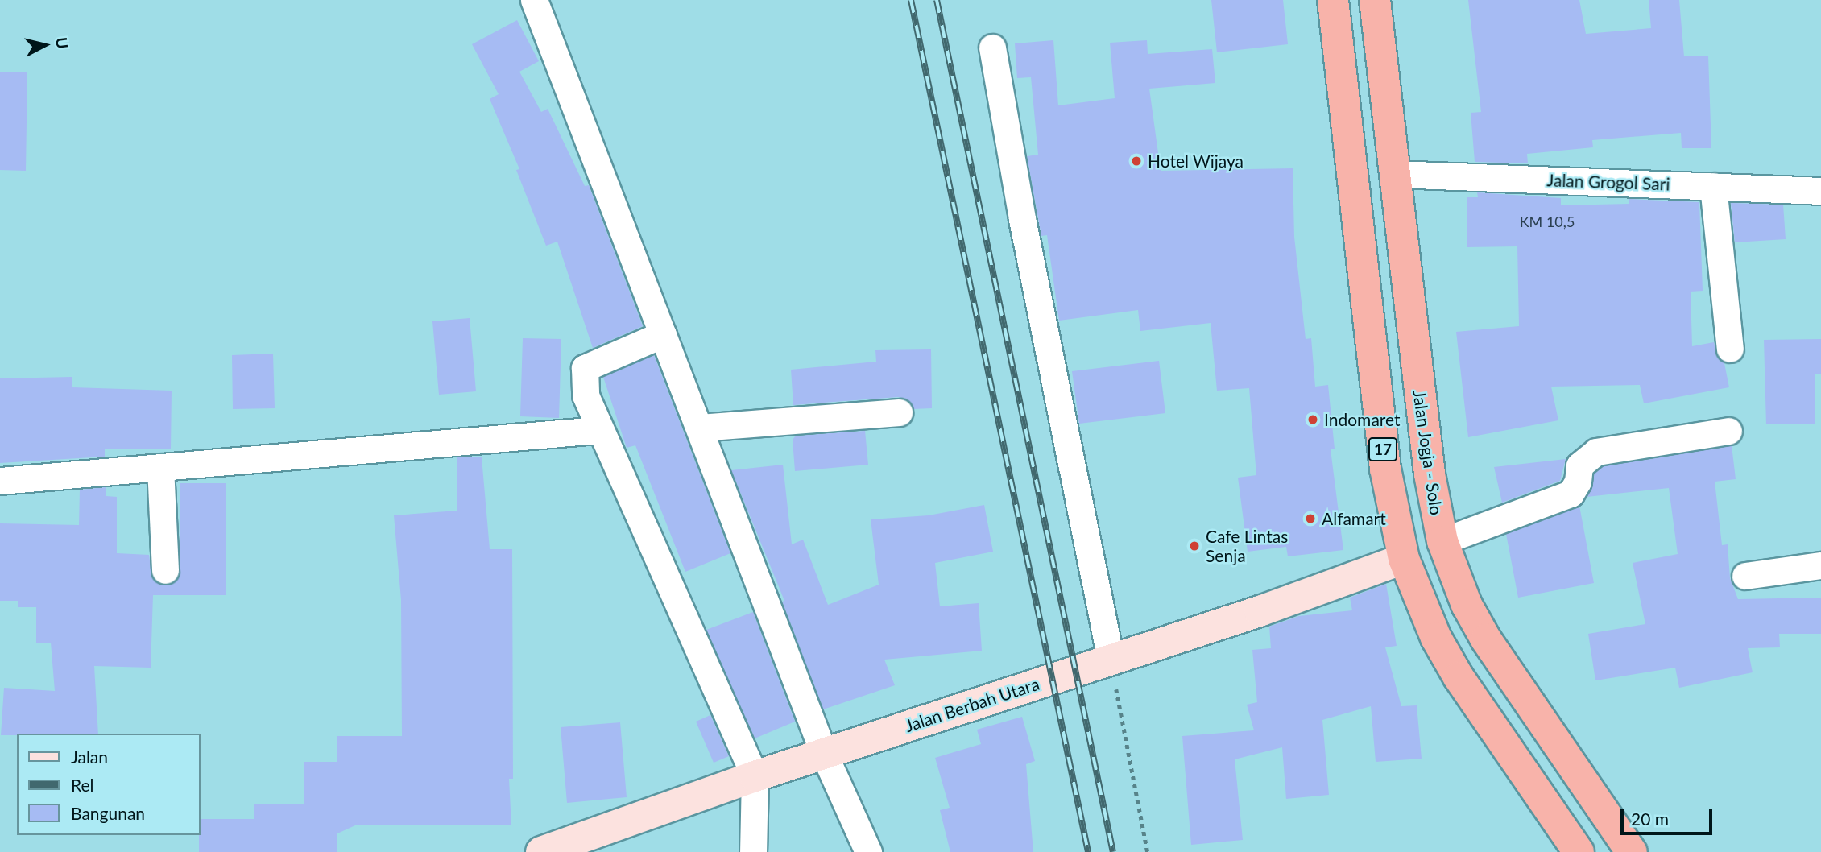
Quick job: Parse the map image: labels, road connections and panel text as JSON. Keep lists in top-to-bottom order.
{
  "streets": {
    "highway": ["17", "Jalan Jogja - Solo"],
    "main road": ["Jalan Berbah Utara"],
    "street": ["Jalan Grogol Sari"]
  },
  "crossings": [
    ["Jalan Grogol Sari", "Jalan Jogja - Solo"],
    ["17", "Jalan Berbah Utara"]
  ],
  "places": [
    "Hotel Wijaya",
    "Indomaret",
    "Alfamart",
    "Cafe Lintas Senja"
  ],
  "house_numbers": ["KM 10,5"],
  "legend": ["Jalan", "Rel", "Bangunan"],
  "scale_bar": "20 m",
  "north": "right"
}
